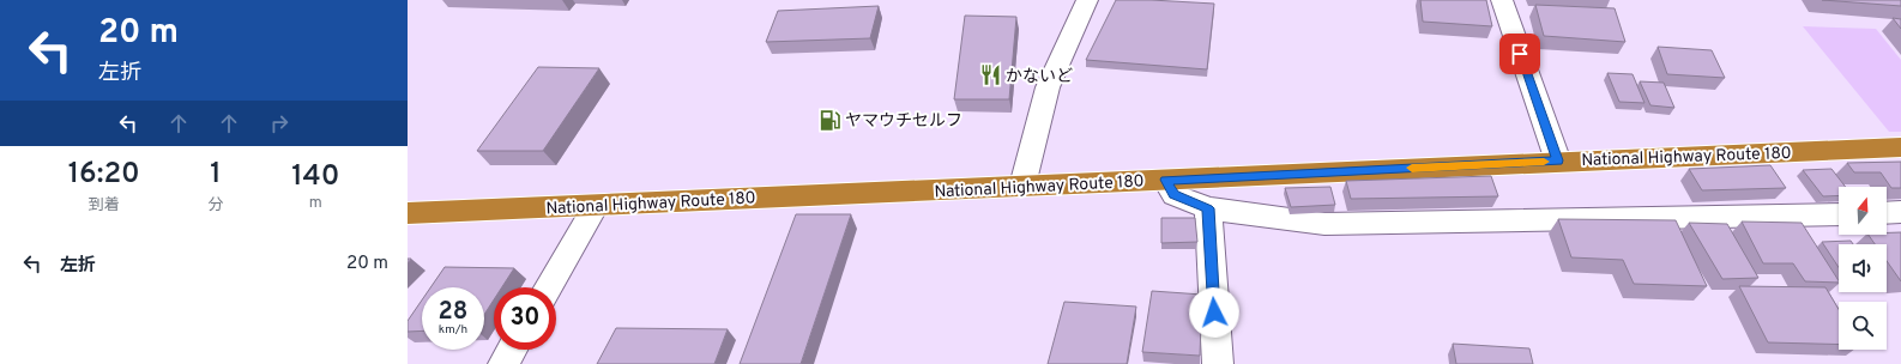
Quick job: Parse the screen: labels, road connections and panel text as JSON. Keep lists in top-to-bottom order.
{
  "streets": {
    "highway": ["National Highway Route 180"]
  },
  "places": {
    "restaurant": ["かないど"],
    "fuel station": ["ヤマウチセルフ"]
  },
  "north": "top",
  "page": {
    "turn": ["20 m", "左折"],
    "eta": [
      "16:20",
      "到着",
      "1",
      "分",
      "140",
      "m"
    ],
    "list": [
      {
        "name": "左折",
        "value": "20 m"
      }
    ],
    "speed": "28 km/h",
    "limit": "30"
  }
}
